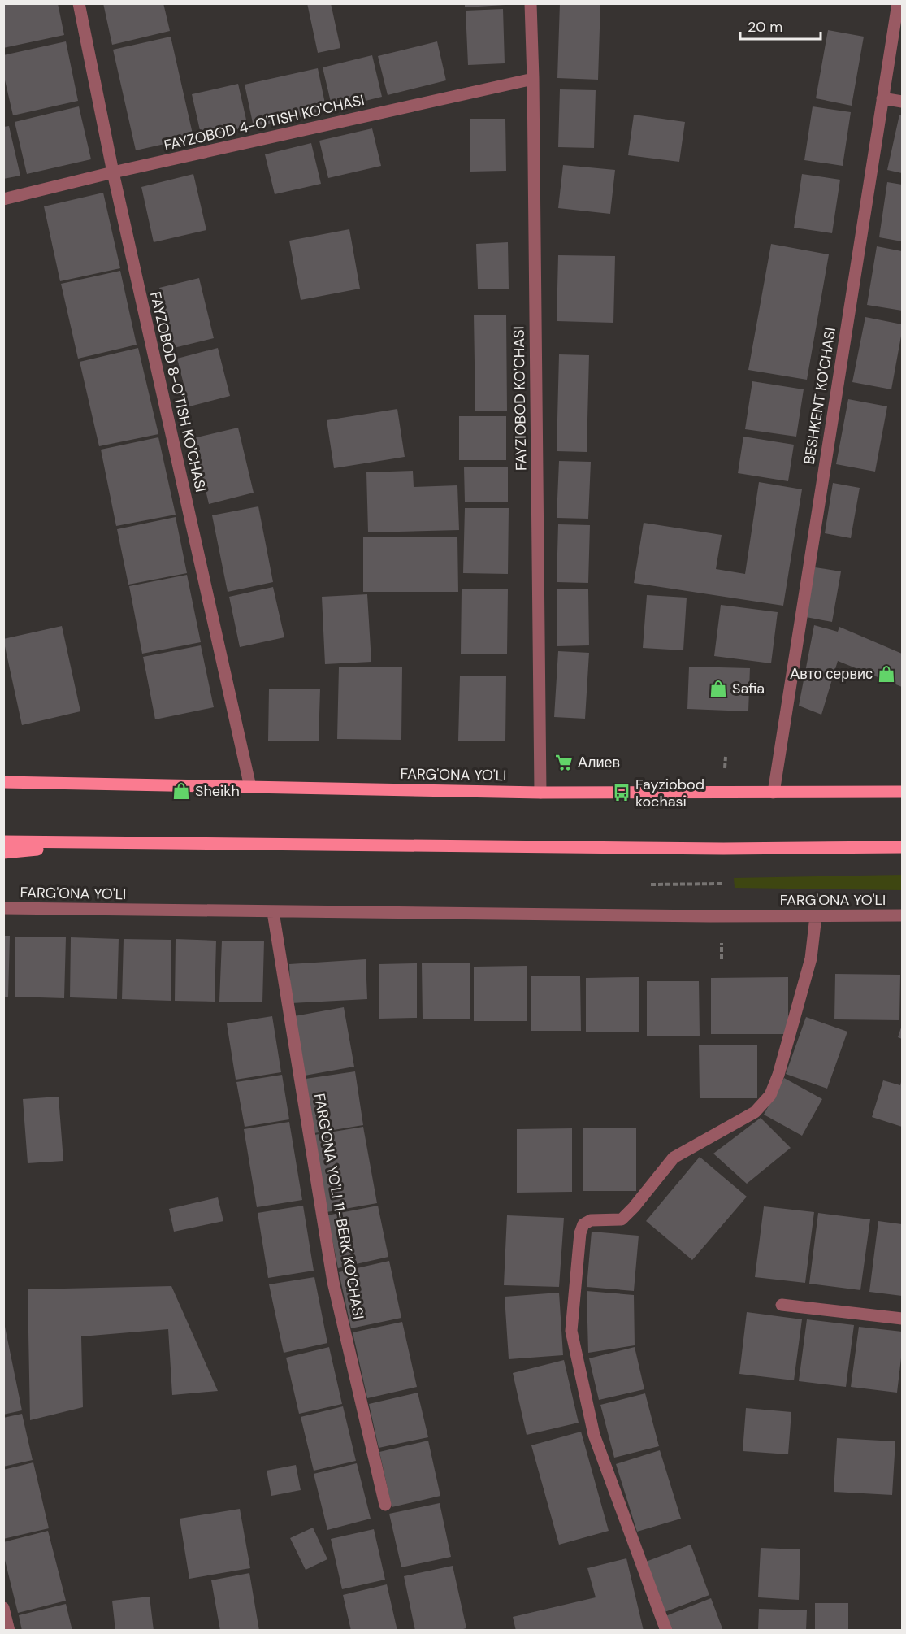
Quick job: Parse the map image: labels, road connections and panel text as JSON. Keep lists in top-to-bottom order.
{
  "streets": {
    "main road": ["FARG'ONA YO'LI"],
    "street": [
      "FAYZOBOD 4-O'TISH KO'CHASI",
      "FAYZOBOD 8-O'TISH KO'CHASI",
      "BESHKENT KO'CHASI",
      "FAYZIOBOD KO'CHASI",
      "FARG'ONA YO'LI 11-BERK KO'CHASI"
    ]
  },
  "crossings": [
    ["FAYZOBOD 4-O'TISH KO'CHASI", "FAYZOBOD 8-O'TISH KO'CHASI"],
    ["FAYZOBOD 4-O'TISH KO'CHASI", "FAYZIOBOD KO'CHASI"],
    ["FAYZOBOD 8-O'TISH KO'CHASI", "FARG'ONA YO'LI"],
    ["BESHKENT KO'CHASI", "FARG'ONA YO'LI"],
    ["FAYZIOBOD KO'CHASI", "FARG'ONA YO'LI"],
    ["FARG'ONA YO'LI", "FARG'ONA YO'LI 11-BERK KO'CHASI"]
  ],
  "places": {
    "shop": ["Авто сервис", "Safia", "Sheikh"],
    "supermarket": ["Алиев"],
    "bus stop": ["Fayziobod kochasi"]
  },
  "scale_bar": "20 m"
}
